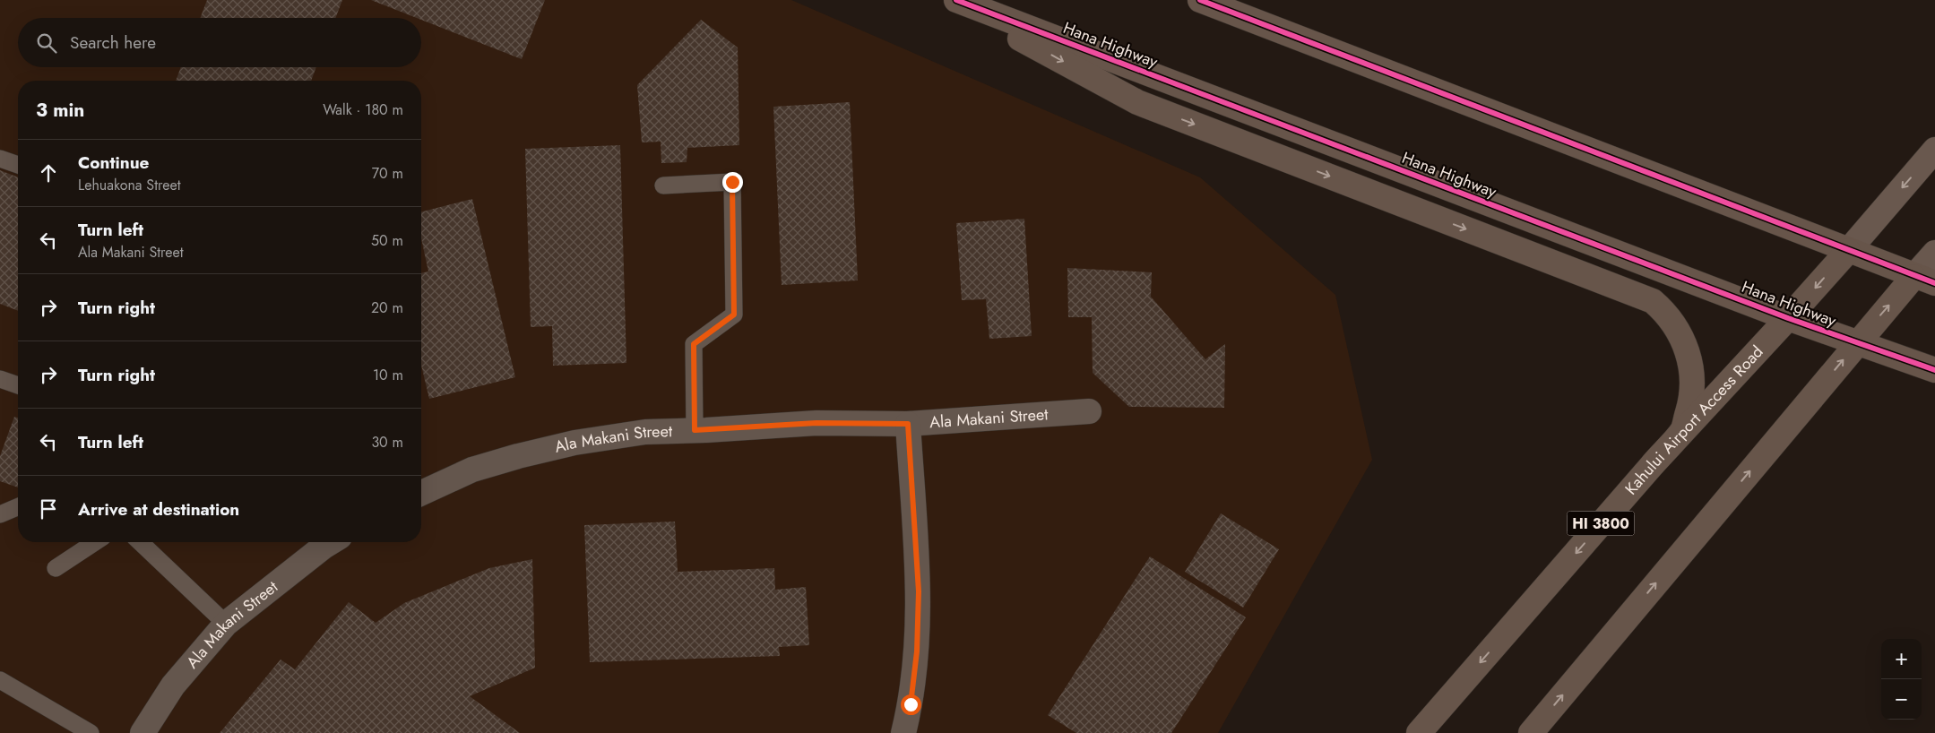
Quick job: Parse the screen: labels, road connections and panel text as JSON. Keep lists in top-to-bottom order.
{
  "streets": {
    "main road": ["Hana Highway", "Kahului Airport Access Road", "HI 3800"],
    "street": ["Ala Makani Street"]
  },
  "crossings": [
    ["Hana Highway", "Kahului Airport Access Road"],
    ["Kahului Airport Access Road", "HI 3800"]
  ],
  "page": {
    "search": "Search here",
    "heading": ["3 min", "Walk · 180 m"],
    "list": [
      ["Continue", "Lehuakona Street", "70 m"],
      ["Turn left", "Ala Makani Street", "50 m"],
      ["Turn right", "20 m"],
      ["Turn right", "10 m"],
      ["Turn left", "30 m"],
      "Arrive at destination"
    ],
    "map_buttons": ["+", "−"]
  }
}
